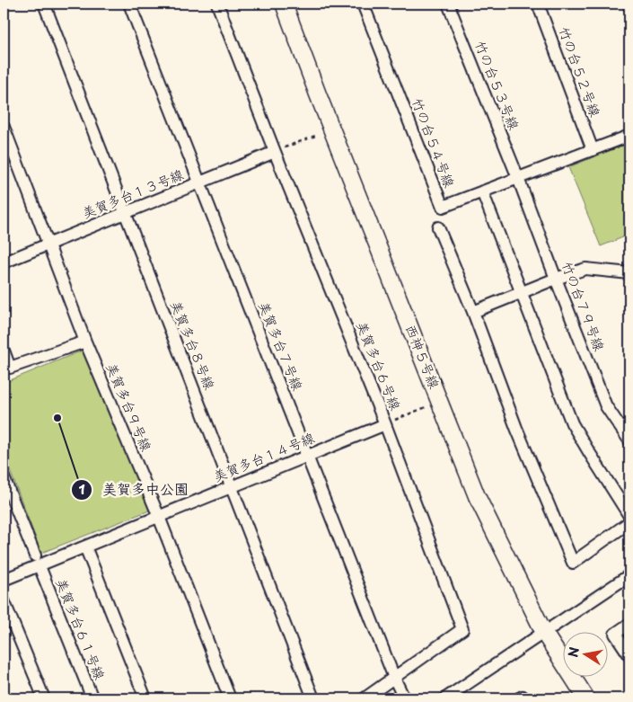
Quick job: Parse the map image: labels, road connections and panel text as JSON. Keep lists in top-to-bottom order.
{
  "streets": {
    "street": [
      "竹の台５２号線",
      "竹の台５３号線",
      "竹の台５４号線",
      "美賀多台１３号線",
      "竹の台７９号線",
      "美賀多台８号線",
      "美賀多台７号線",
      "西神５号線",
      "美賀多台６号線",
      "美賀多台９号線",
      "美賀多台１４号線",
      "美賀多台６１号線"
    ]
  },
  "crossings": [
    ["竹の台５２号線", "竹の台５４号線"],
    ["竹の台５３号線", "竹の台５４号線"],
    ["竹の台５３号線", "竹の台７９号線"],
    ["竹の台５４号線", "竹の台７９号線"],
    ["美賀多台１３号線", "美賀多台８号線"],
    ["美賀多台１３号線", "美賀多台７号線"],
    ["美賀多台１３号線", "美賀多台６号線"],
    ["美賀多台１３号線", "美賀多台９号線"],
    ["美賀多台８号線", "美賀多台１４号線"],
    ["美賀多台７号線", "美賀多台６号線"],
    ["美賀多台７号線", "美賀多台１４号線"],
    ["美賀多台６号線", "美賀多台１４号線"],
    ["美賀多台９号線", "美賀多台１４号線"]
  ],
  "places": ["美賀多中公園"],
  "north": "left"
}
